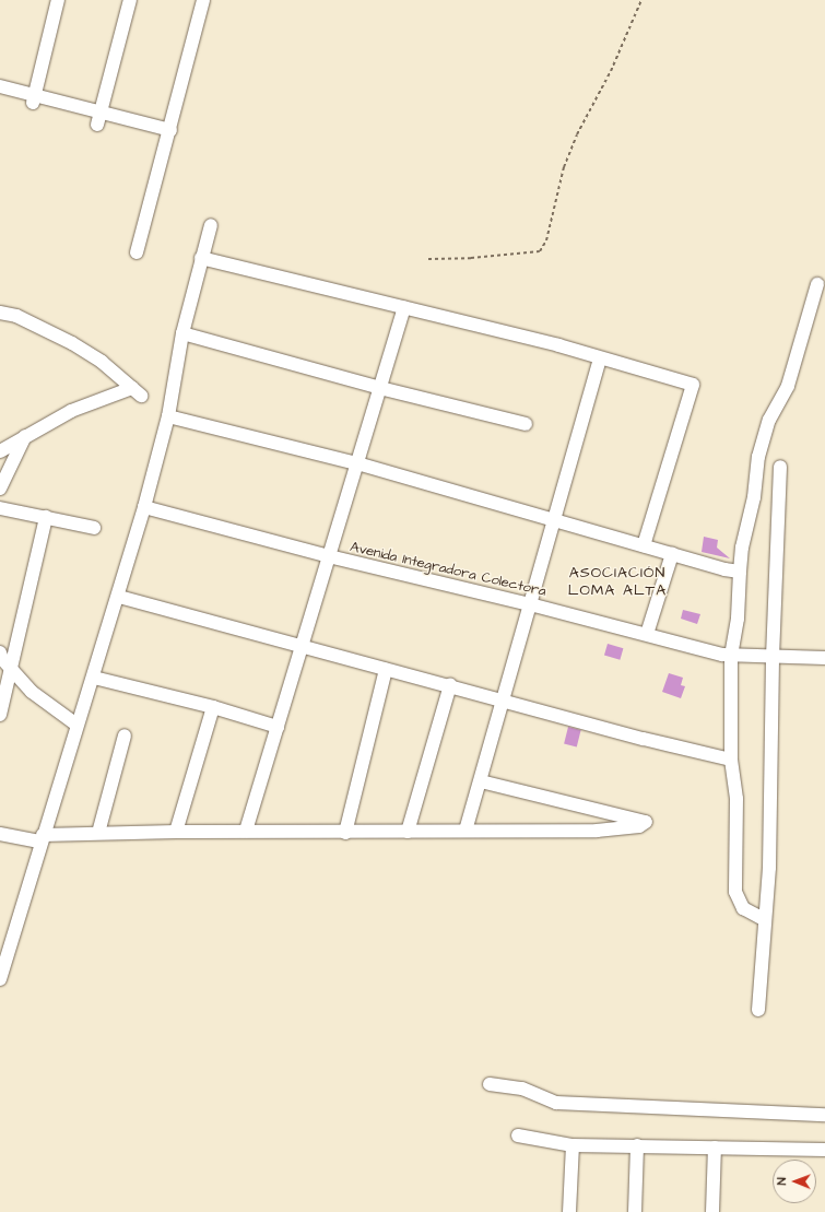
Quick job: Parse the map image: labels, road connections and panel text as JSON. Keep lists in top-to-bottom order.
{
  "streets": {
    "street": ["Avenida Integradora Colectora"]
  },
  "districts": ["ASOCIACIÓN LOMA ALTA"],
  "north": "left"
}
